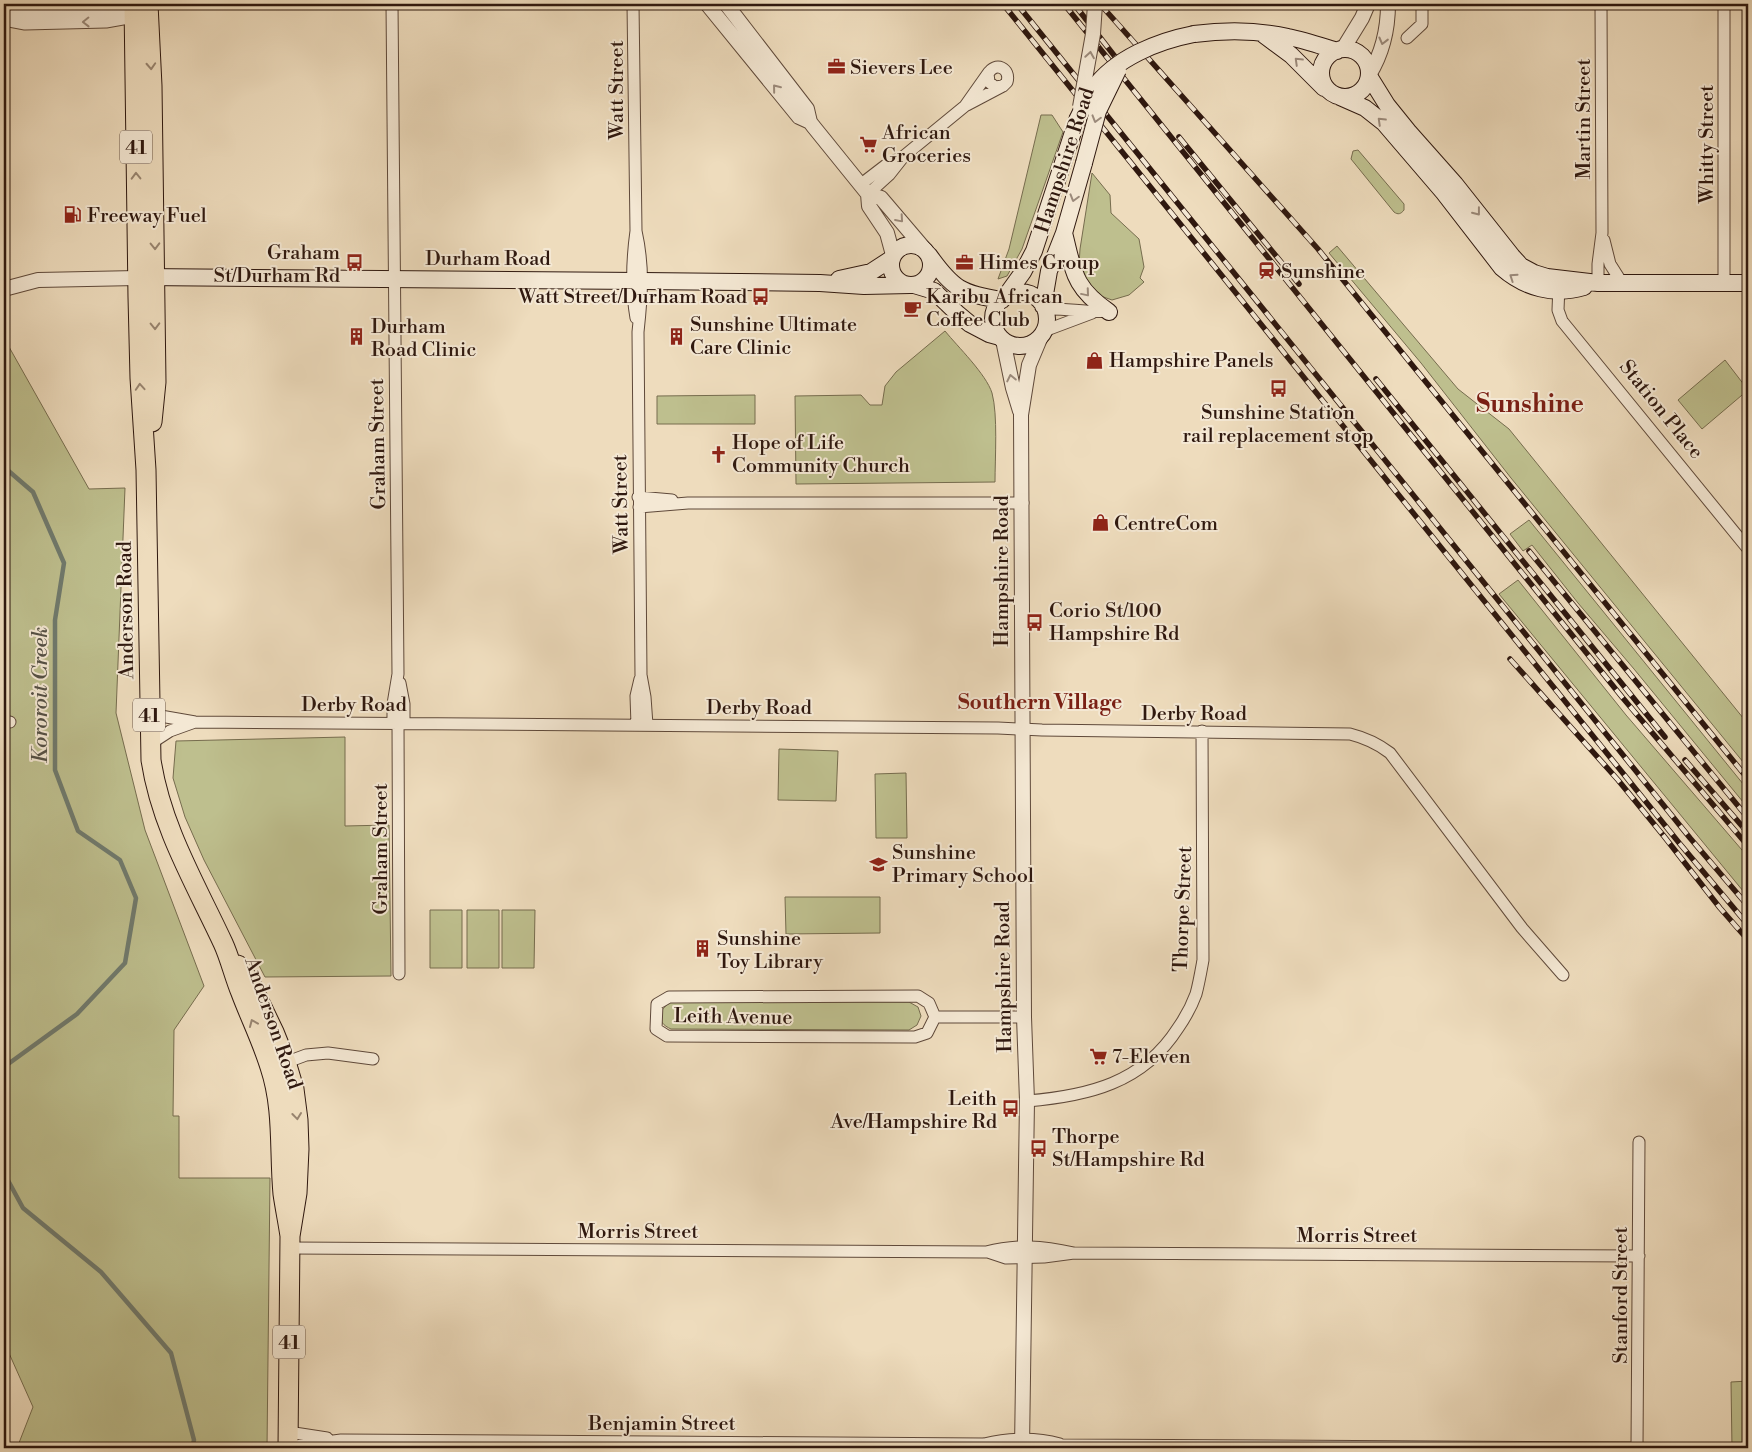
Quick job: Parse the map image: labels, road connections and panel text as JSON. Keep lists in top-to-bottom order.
{
  "streets": {
    "main road": [
      "41",
      "Hampshire Road",
      "Durham Road",
      "Anderson Road"
    ],
    "street": [
      "Watt Street",
      "Martin Street",
      "Whitty Street",
      "Station Place",
      "Graham Street",
      "Derby Road",
      "Thorpe Street",
      "Leith Avenue",
      "Morris Street",
      "Stanford Street",
      "Benjamin Street"
    ]
  },
  "crossings": [
    ["Watt Street", "Durham Road"],
    ["Watt Street", "Derby Road"],
    ["Hampshire Road", "Derby Road"],
    ["Hampshire Road", "Thorpe Street"],
    ["Hampshire Road", "Morris Street"],
    ["Hampshire Road", "Benjamin Street"],
    ["Durham Road", "Graham Street"],
    ["Durham Road", "Anderson Road"],
    ["Graham Street", "Derby Road"],
    ["Anderson Road", "Derby Road"],
    ["Anderson Road", "Morris Street"],
    ["Anderson Road", "Benjamin Street"],
    ["Derby Road", "Thorpe Street"],
    ["Morris Street", "Stanford Street"],
    ["Stanford Street", "Benjamin Street"]
  ],
  "districts": ["Sunshine", "Southern Village"],
  "water": ["Kororoit Creek"],
  "places": {
    "office": ["Sievers Lee", "Himes Group"],
    "supermarket": ["African Groceries", "7-Eleven"],
    "fuel station": ["Freeway Fuel"],
    "bus stop": [
      "Graham St/Durham Rd",
      "Watt Street/Durham Road",
      "Sunshine Station rail replacement stop",
      "Corio St/100 Hampshire Rd",
      "Leith Ave/Hampshire Rd",
      "Thorpe St/Hampshire Rd"
    ],
    "station": ["Sunshine"],
    "cafe": ["Karibu African Coffee Club"],
    "building": ["Sunshine Ultimate Care Clinic", "Durham Road Clinic", "Sunshine Toy Library"],
    "shop": ["Hampshire Panels", "CentreCom"],
    "church": ["Hope of Life Community Church"],
    "school or university": ["Sunshine Primary School"]
  }
}
